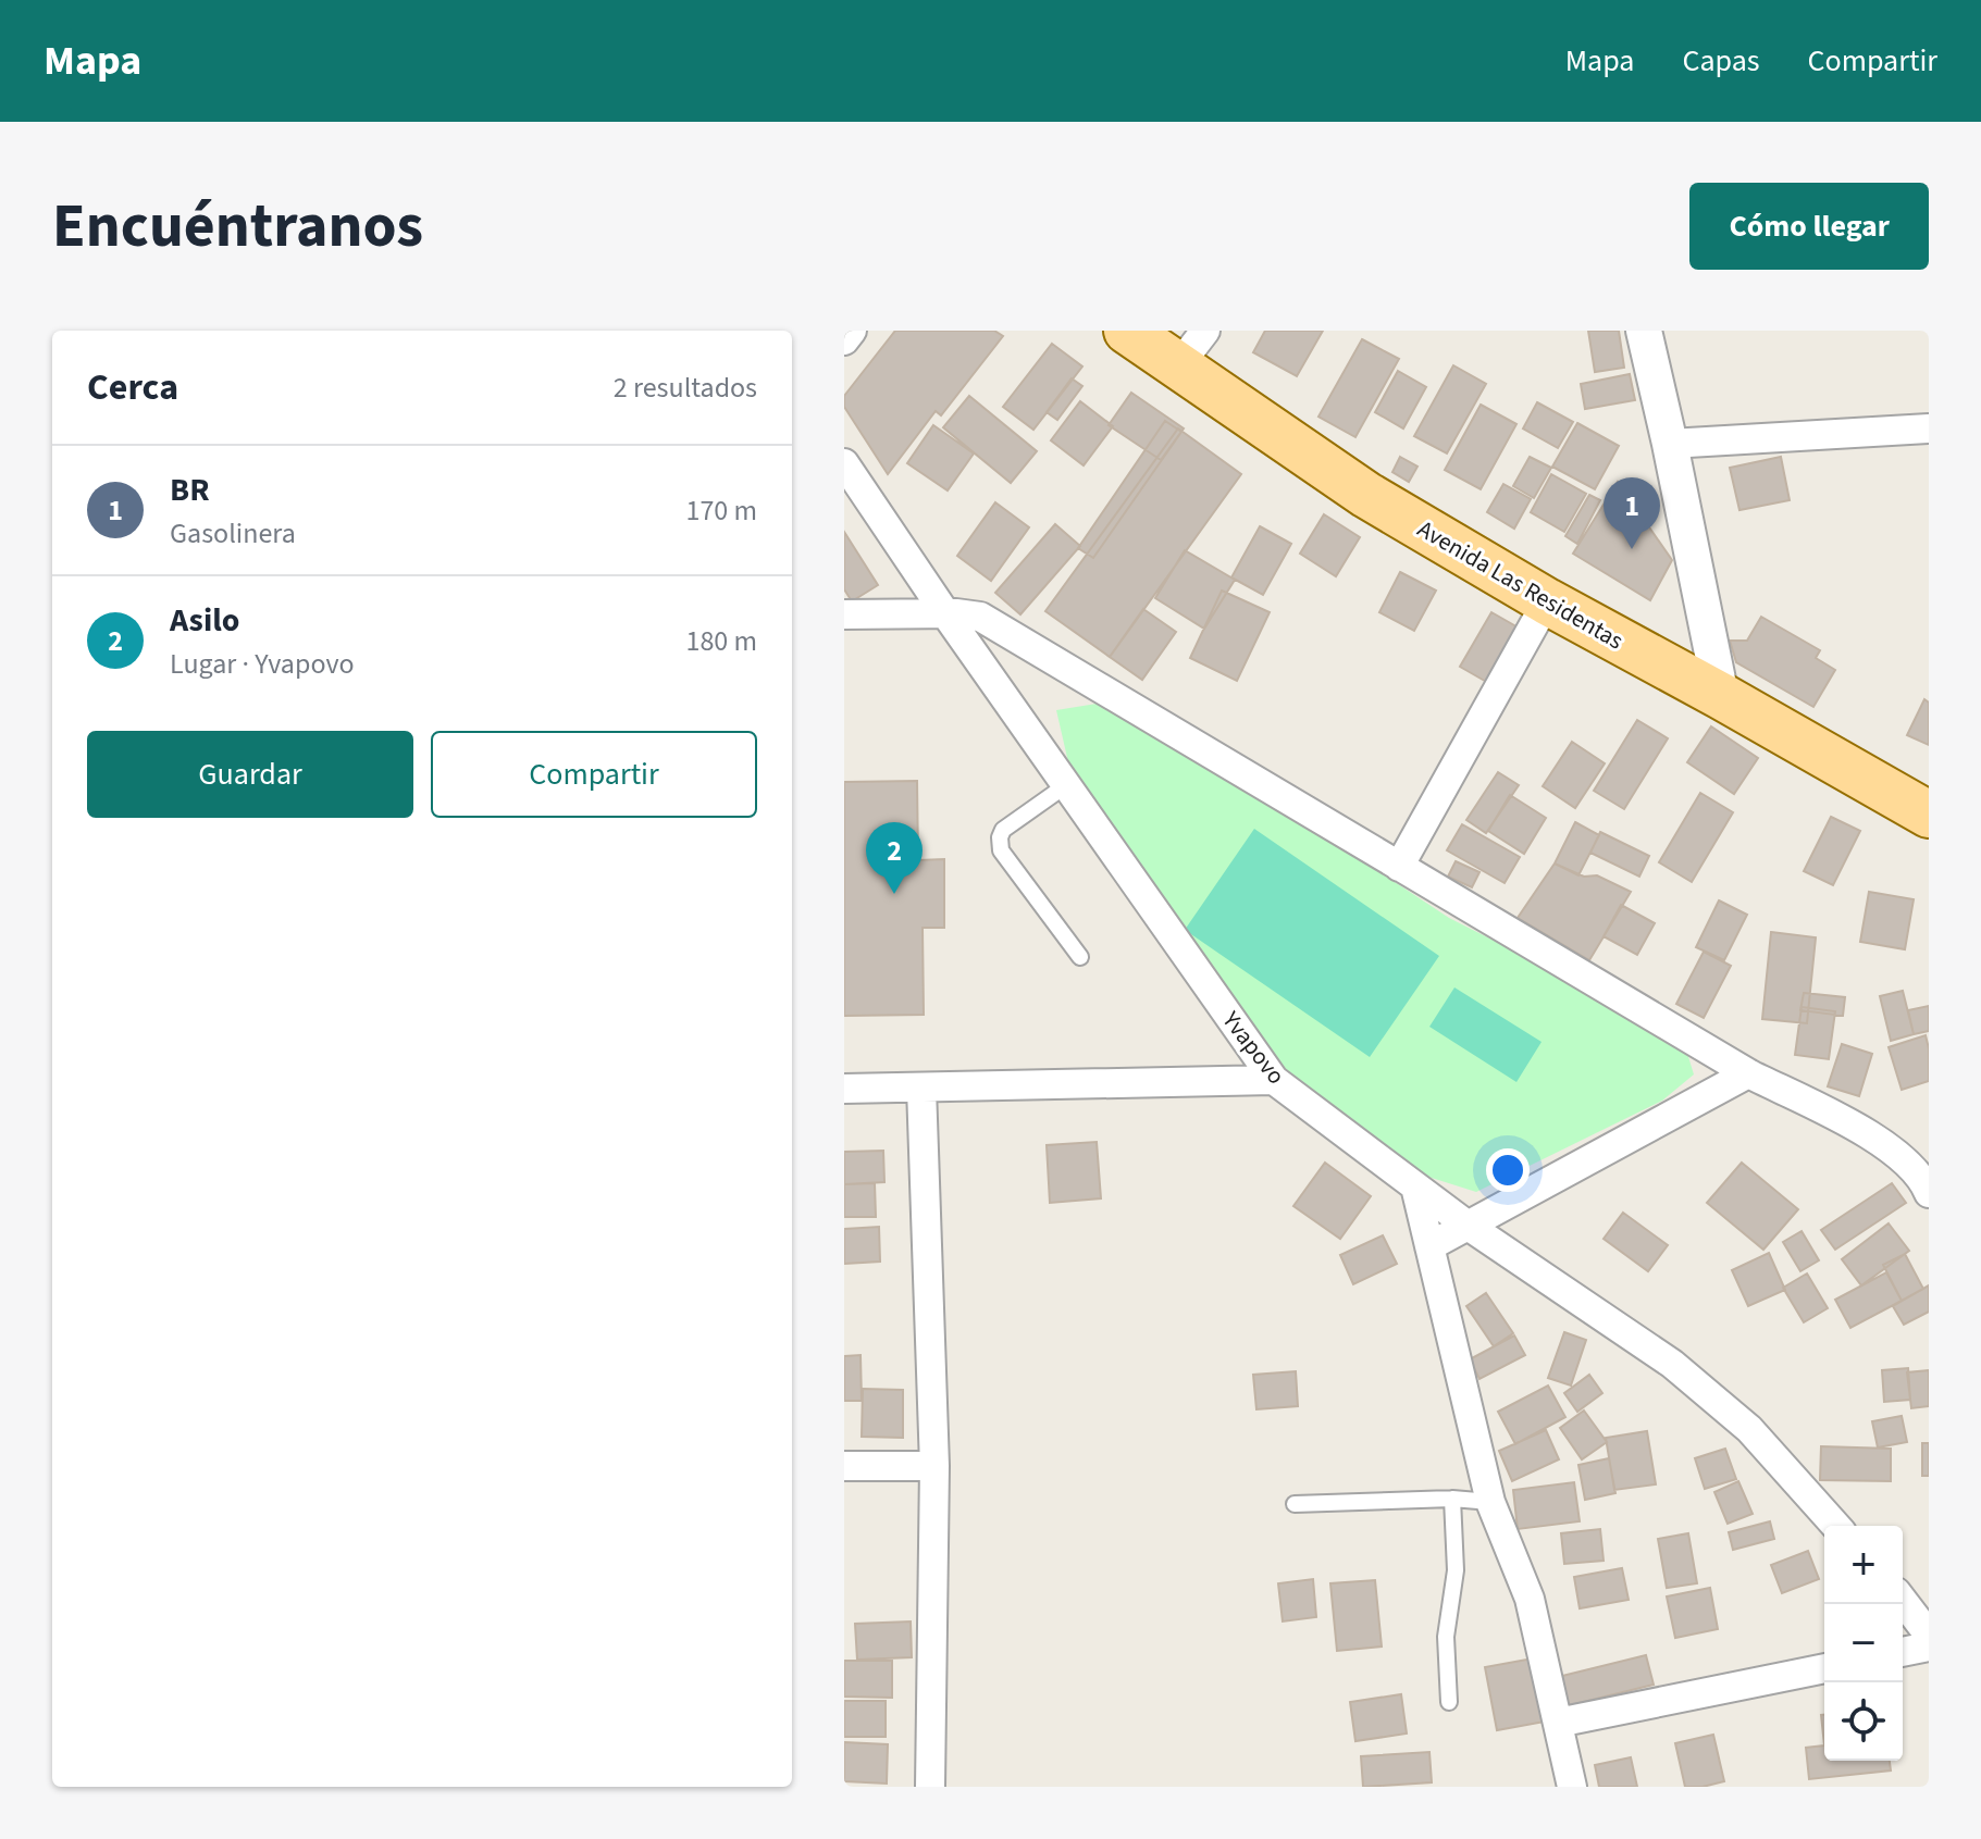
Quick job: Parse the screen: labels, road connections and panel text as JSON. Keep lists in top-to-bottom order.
{
  "streets": {
    "main road": ["Avenida Las Residentas"],
    "street": ["Yvapovo"]
  },
  "page": {
    "header": "Mapa",
    "nav": ["Mapa", "Capas", "Compartir"],
    "buttons": [
      "Cómo llegar",
      ["Guardar", "Compartir"]
    ],
    "title": "Encuéntranos",
    "heading": ["Cerca", "2 resultados"],
    "list": [
      {
        "mark": "1",
        "name": "BR",
        "note": "Gasolinera",
        "value": "170 m"
      },
      {
        "mark": "2",
        "name": "Asilo",
        "note": "Lugar · Yvapovo",
        "value": "180 m"
      }
    ],
    "pins": ["1", "2"],
    "map_buttons": ["+", "−"]
  }
}
